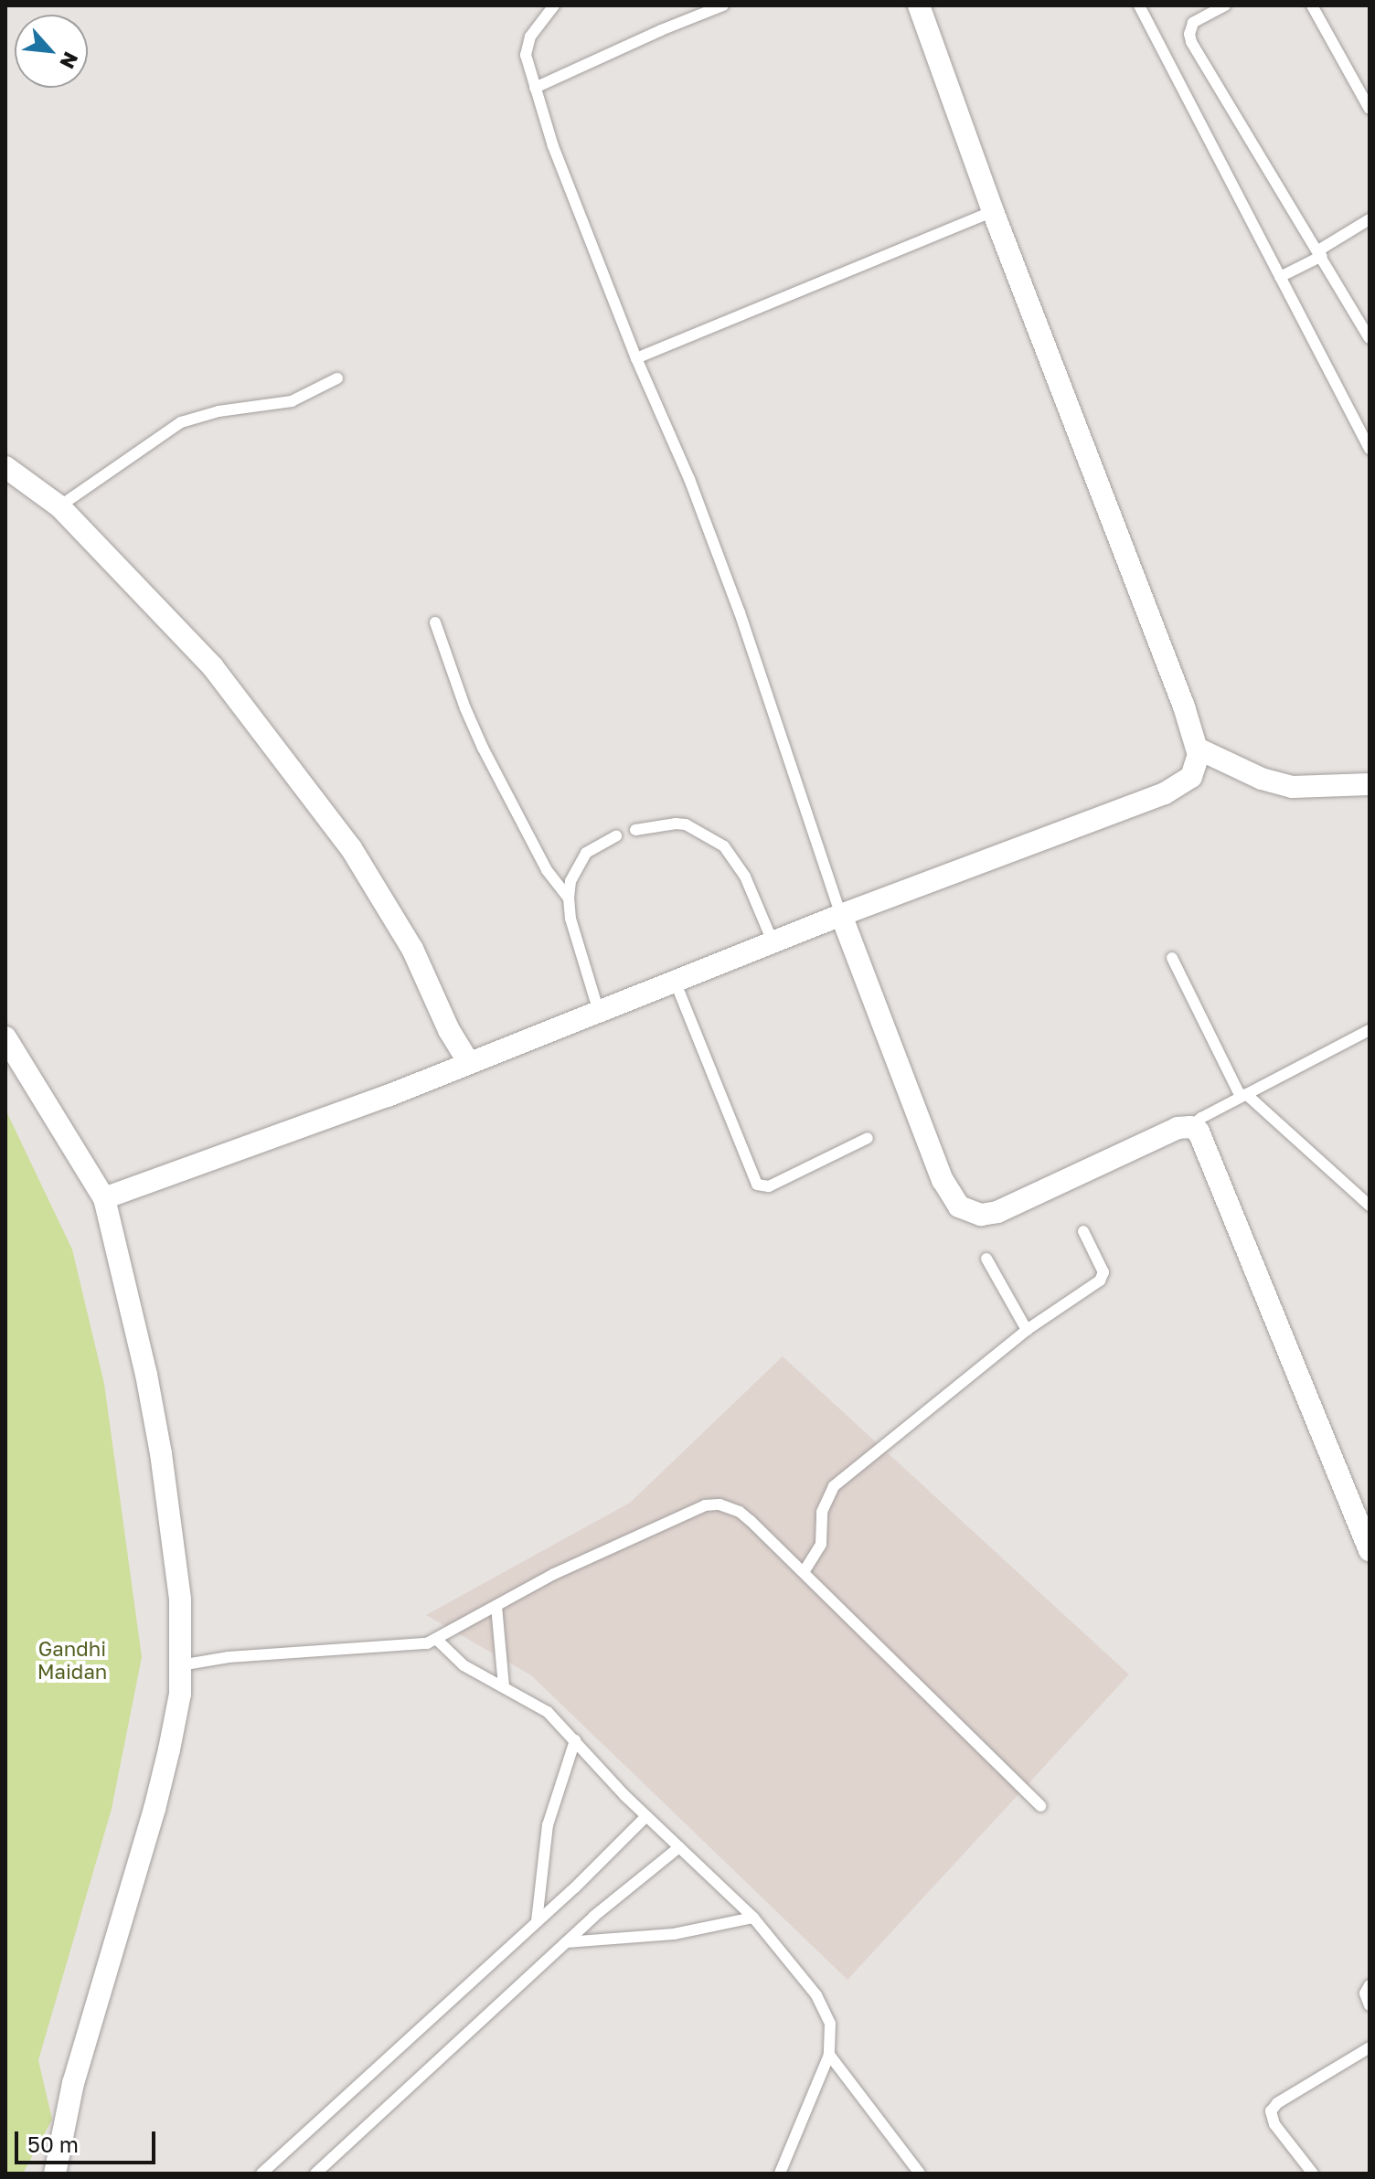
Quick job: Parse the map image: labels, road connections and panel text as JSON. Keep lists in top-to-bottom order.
{
  "parks": ["Gandhi Maidan"],
  "scale_bar": "50 m",
  "north": "bottom right"
}
